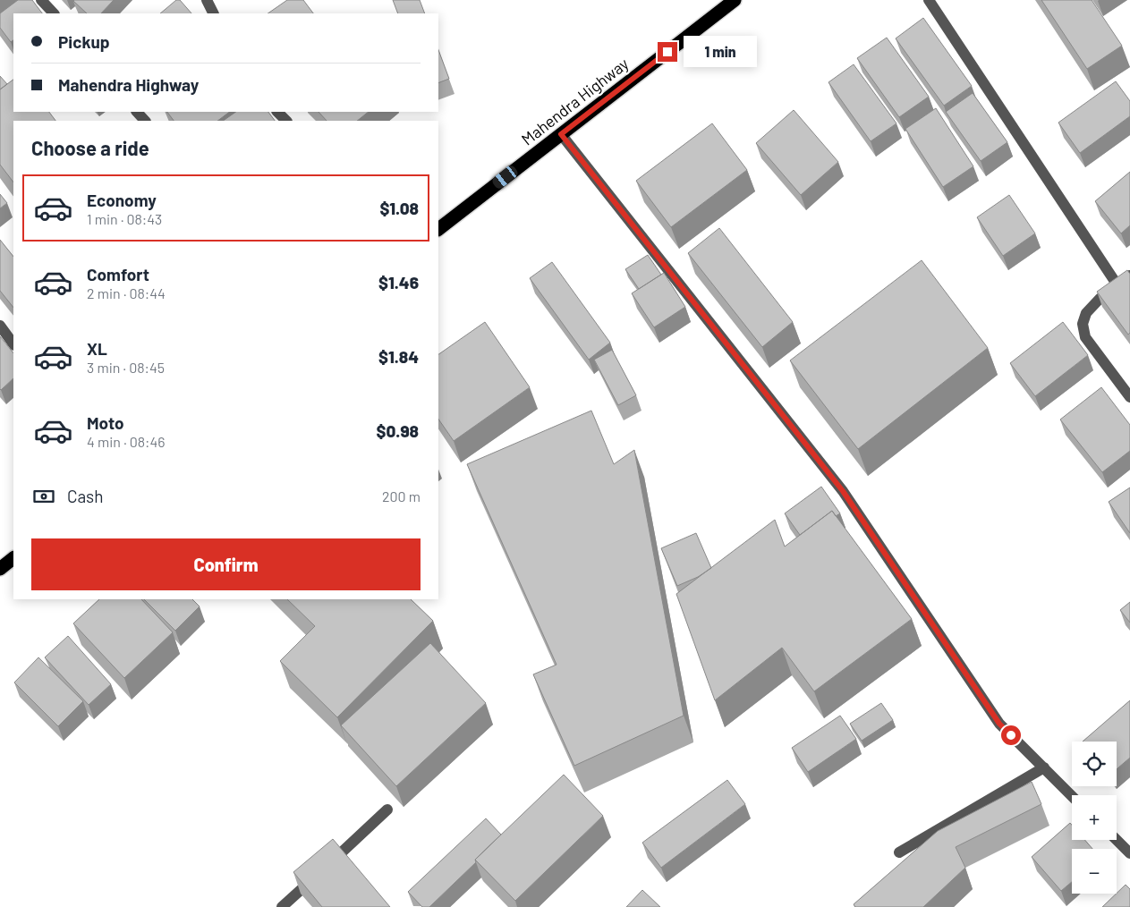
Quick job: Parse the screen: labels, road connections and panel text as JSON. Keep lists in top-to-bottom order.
{
  "streets": {
    "highway": ["Mahendra Highway"]
  },
  "page": {
    "banner": ["Pickup", "Mahendra Highway"],
    "bubble": "1 min",
    "heading": "Choose a ride",
    "list": [
      {
        "name": "Economy",
        "note": "1 min · 08:43",
        "value": "$1.08"
      },
      {
        "name": "Comfort",
        "note": "2 min · 08:44",
        "value": "$1.46"
      },
      {
        "name": "XL",
        "note": "3 min · 08:45",
        "value": "$1.84"
      },
      {
        "name": "Moto",
        "note": "4 min · 08:46",
        "value": "$0.98"
      }
    ],
    "pay": ["Cash", "200 m"],
    "buttons": "Confirm",
    "map_buttons": ["+", "−"]
  }
}
